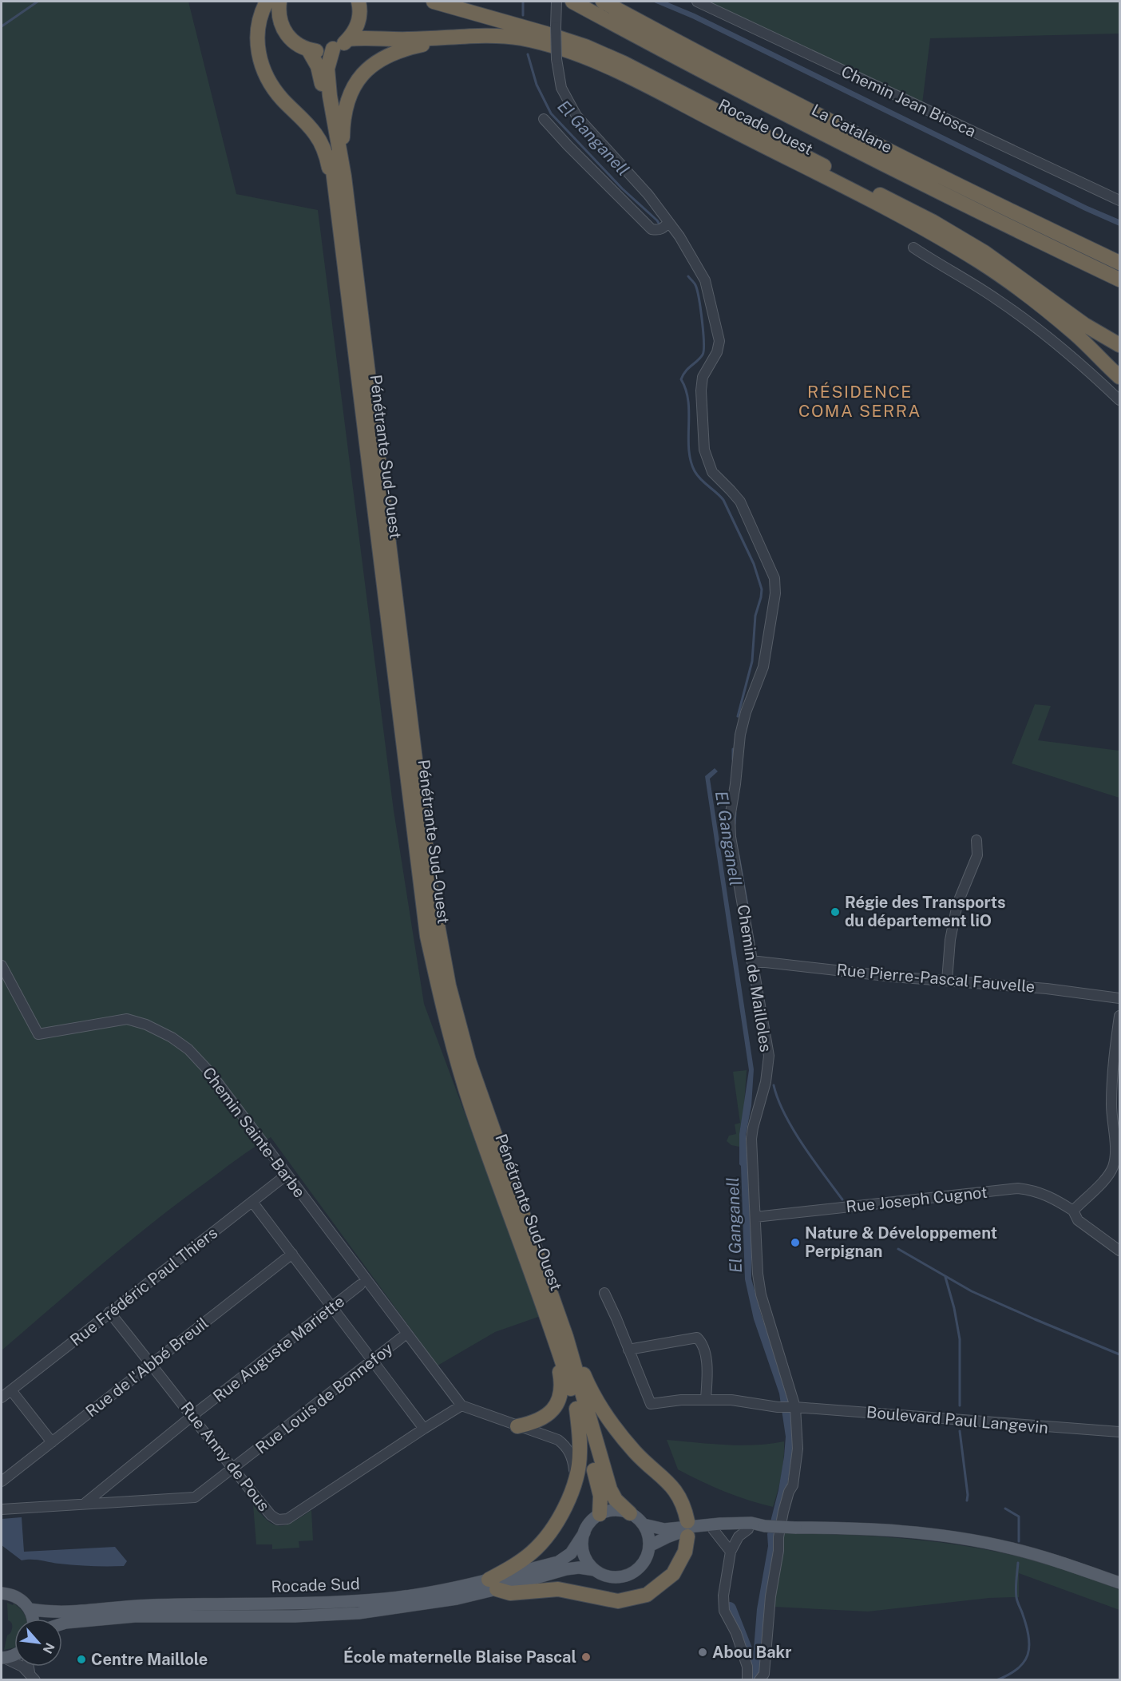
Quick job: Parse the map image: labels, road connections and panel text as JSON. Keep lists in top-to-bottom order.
{
  "streets": {
    "highway": ["Rocade Ouest", "La Catalane", "Pénétrante Sud-Ouest"],
    "main road": ["Rocade Sud"],
    "street": [
      "Chemin Jean Biosca",
      "Chemin de Mailloles",
      "Rue Pierre-Pascal Fauvelle",
      "Chemin Sainte-Barbe",
      "Rue Joseph Cugnot",
      "Rue Frédéric Paul Thiers",
      "Rue Auguste Mariette",
      "Rue de l'Abbé Breuil",
      "Rue Louis de Bonnefoy",
      "Boulevard Paul Langevin",
      "Rue Anny de Pous"
    ]
  },
  "crossings": [
    ["Rocade Ouest", "Pénétrante Sud-Ouest"],
    ["Chemin de Mailloles", "Rue Pierre-Pascal Fauvelle"],
    ["Chemin de Mailloles", "Rue Joseph Cugnot"],
    ["Chemin de Mailloles", "Boulevard Paul Langevin"],
    ["Chemin Sainte-Barbe", "Rue Frédéric Paul Thiers"],
    ["Chemin Sainte-Barbe", "Rue Anny de Pous"],
    ["Rue Frédéric Paul Thiers", "Rue Anny de Pous"],
    ["Rue Auguste Mariette", "Rue Louis de Bonnefoy"],
    ["Rue Auguste Mariette", "Rue Anny de Pous"],
    ["Rue de l'Abbé Breuil", "Rue Anny de Pous"],
    ["Rue Louis de Bonnefoy", "Rue Anny de Pous"]
  ],
  "districts": ["RÉSIDENCE COMA SERRA"],
  "water": ["El Ganganell"],
  "places": [
    "Régie des Transports du département liO",
    "Nature & Développement Perpignan",
    "Abou Bakr",
    "École maternelle Blaise Pascal",
    "Centre Maillole"
  ],
  "north": "bottom right"
}
